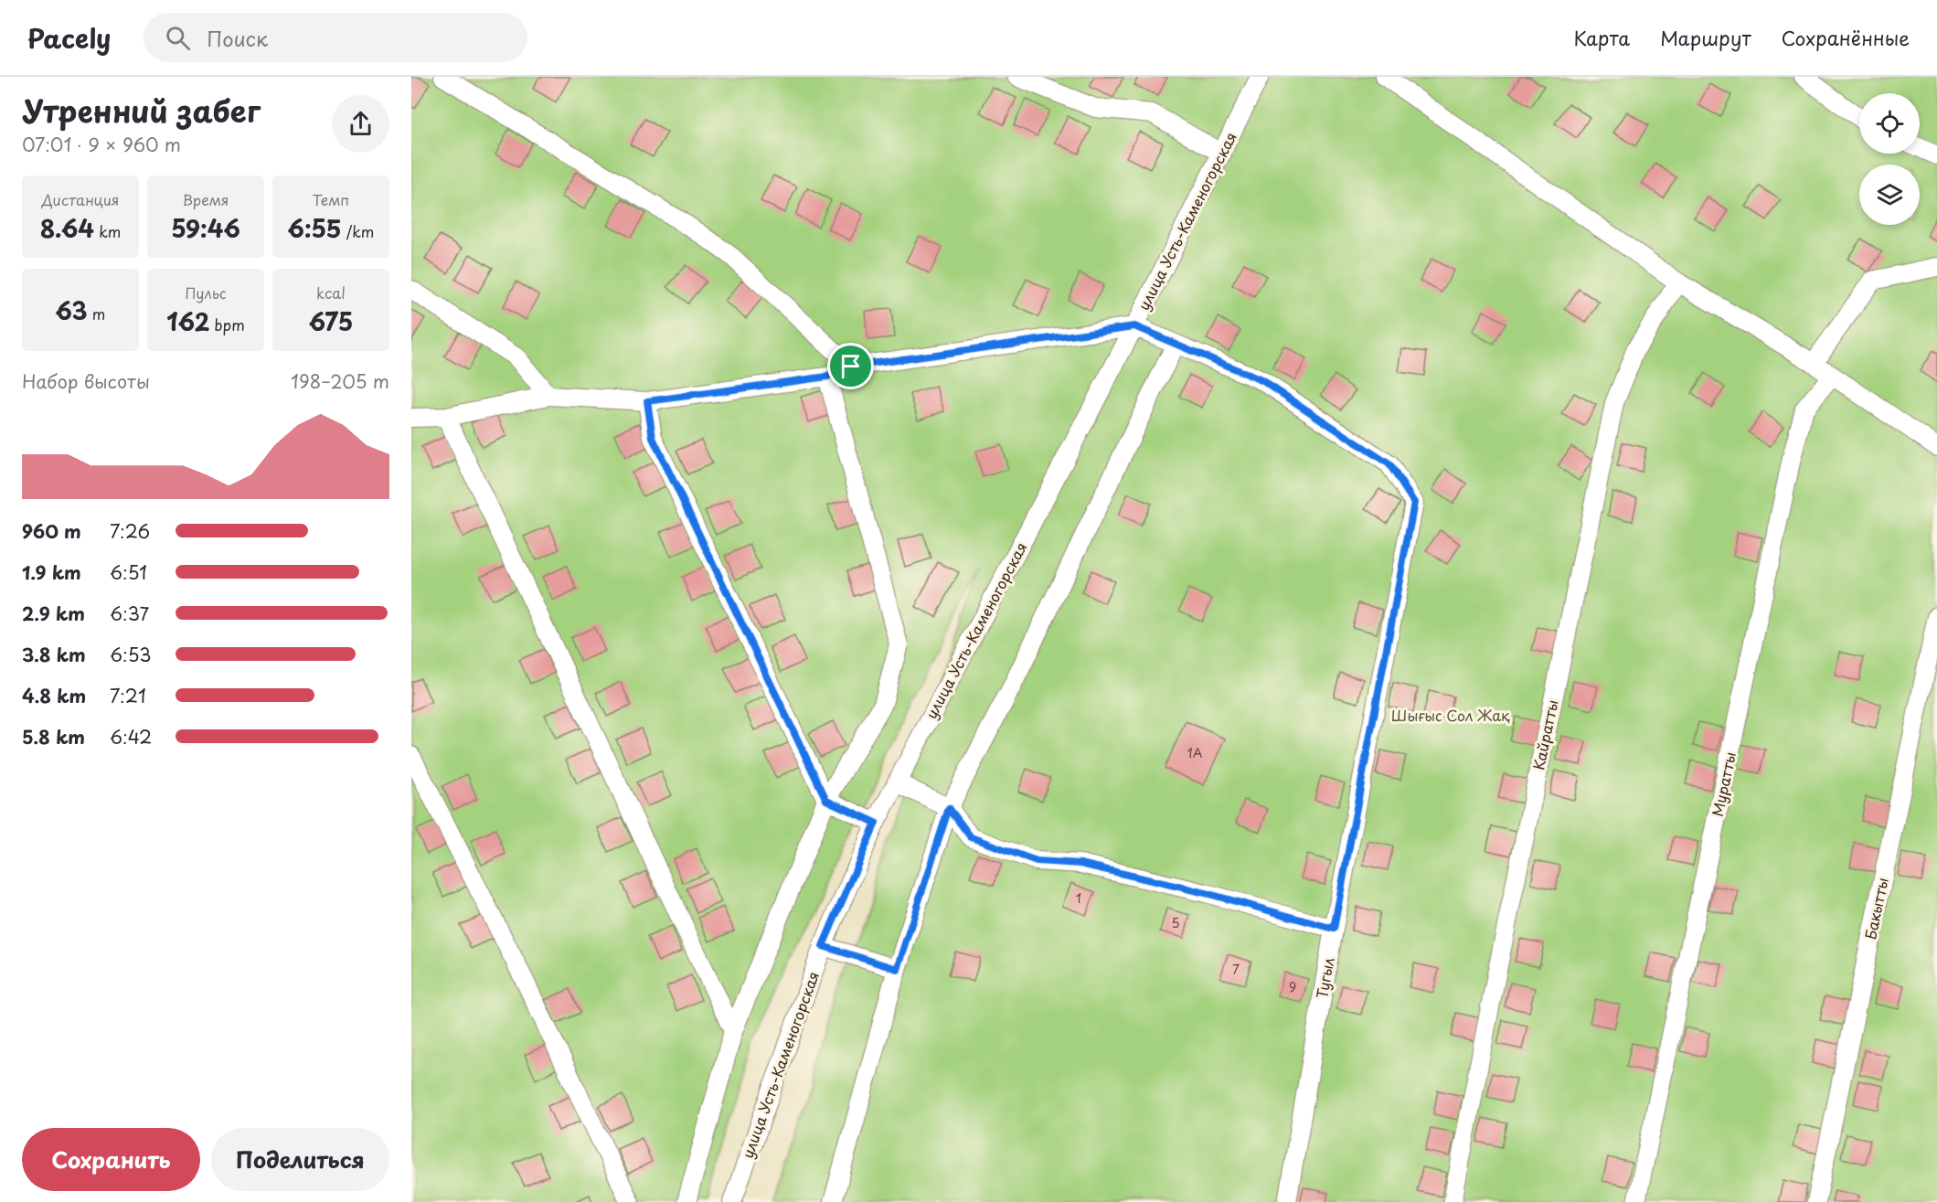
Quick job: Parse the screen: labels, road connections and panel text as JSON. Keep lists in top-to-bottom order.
{
  "streets": {
    "street": [
      "улица Усть-Каменогорская",
      "Кайратты",
      "Муратты",
      "Бакытты",
      "Тугыл"
    ]
  },
  "crossings": [
    ["улица Усть-Каменогорская", "Тугыл"]
  ],
  "parks": ["Шығыс Сол Жақ"],
  "house_numbers": [
    "1А",
    "1",
    "5",
    "7",
    "9"
  ],
  "page": {
    "header": "Pacely",
    "search": "Поиск",
    "nav": ["Карта", "Маршрут", "Сохранённые"],
    "heading": ["Утренний забег", "07:01 · 9 × 960 m"],
    "stats": [
      ["Дистанция", "8.64 km"],
      ["Время", "59:46"],
      ["Темп", "6:55 /km"],
      ["63 m"],
      ["Пульс", "162 bpm"],
      ["kcal", "675"]
    ],
    "chart": ["Набор высоты", "198–205 m"],
    "list": [
      {
        "name": "960 m",
        "note": "7:26"
      },
      {
        "name": "1.9 km",
        "note": "6:51"
      },
      {
        "name": "2.9 km",
        "note": "6:37"
      },
      {
        "name": "3.8 km",
        "note": "6:53"
      },
      {
        "name": "4.8 km",
        "note": "7:21"
      },
      {
        "name": "5.8 km",
        "note": "6:42"
      }
    ],
    "buttons": ["Сохранить", "Поделиться"]
  }
}
